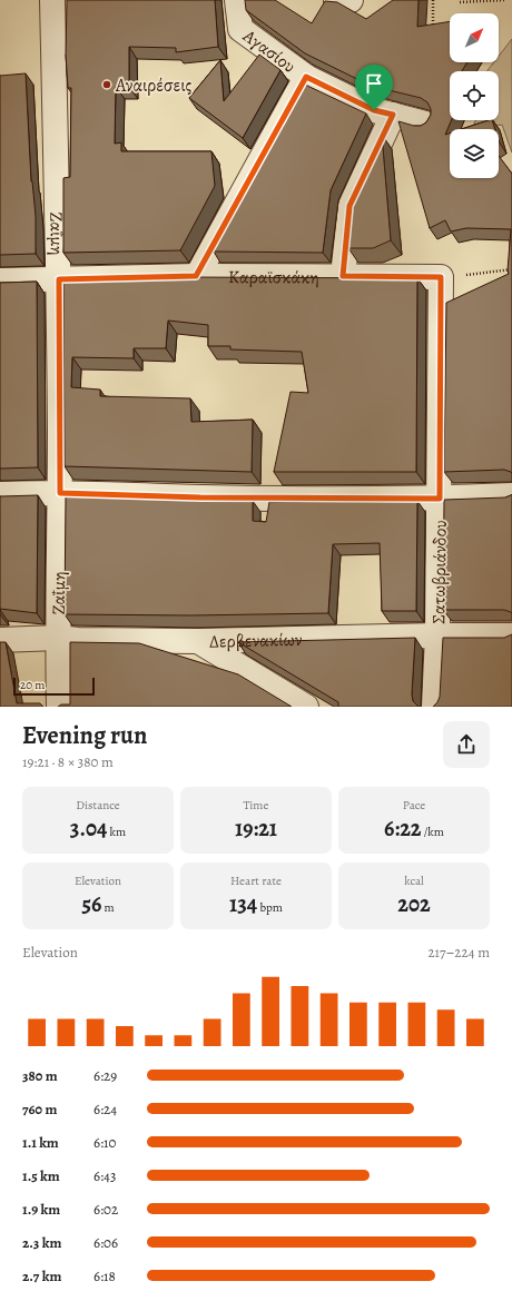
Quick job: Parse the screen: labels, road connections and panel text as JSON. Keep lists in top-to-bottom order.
{
  "streets": {
    "street": [
      "Αγασίου",
      "Ζαΐμη",
      "Καραϊσκάκη",
      "Σατωβριάνδου",
      "Δερβενακίων"
    ]
  },
  "crossings": [
    ["Ζαΐμη", "Καραϊσκάκη"],
    ["Ζαΐμη", "Δερβενακίων"],
    ["Καραϊσκάκη", "Σατωβριάνδου"],
    ["Σατωβριάνδου", "Δερβενακίων"]
  ],
  "places": ["Αναιρέσεις"],
  "scale_bar": "20 m",
  "north": "top right",
  "page": {
    "scale": "20 m",
    "heading": ["Evening run", "19:21 · 8 × 380 m"],
    "stats": [
      ["Distance", "3.04 km"],
      ["Time", "19:21"],
      ["Pace", "6:22 /km"],
      ["Elevation", "56 m"],
      ["Heart rate", "134 bpm"],
      ["kcal", "202"]
    ],
    "chart": ["Elevation", "217–224 m"],
    "list": [
      {
        "name": "380 m",
        "note": "6:29"
      },
      {
        "name": "760 m",
        "note": "6:24"
      },
      {
        "name": "1.1 km",
        "note": "6:10"
      },
      {
        "name": "1.5 km",
        "note": "6:43"
      },
      {
        "name": "1.9 km",
        "note": "6:02"
      },
      {
        "name": "2.3 km",
        "note": "6:06"
      },
      {
        "name": "2.7 km",
        "note": "6:18"
      }
    ]
  }
}
